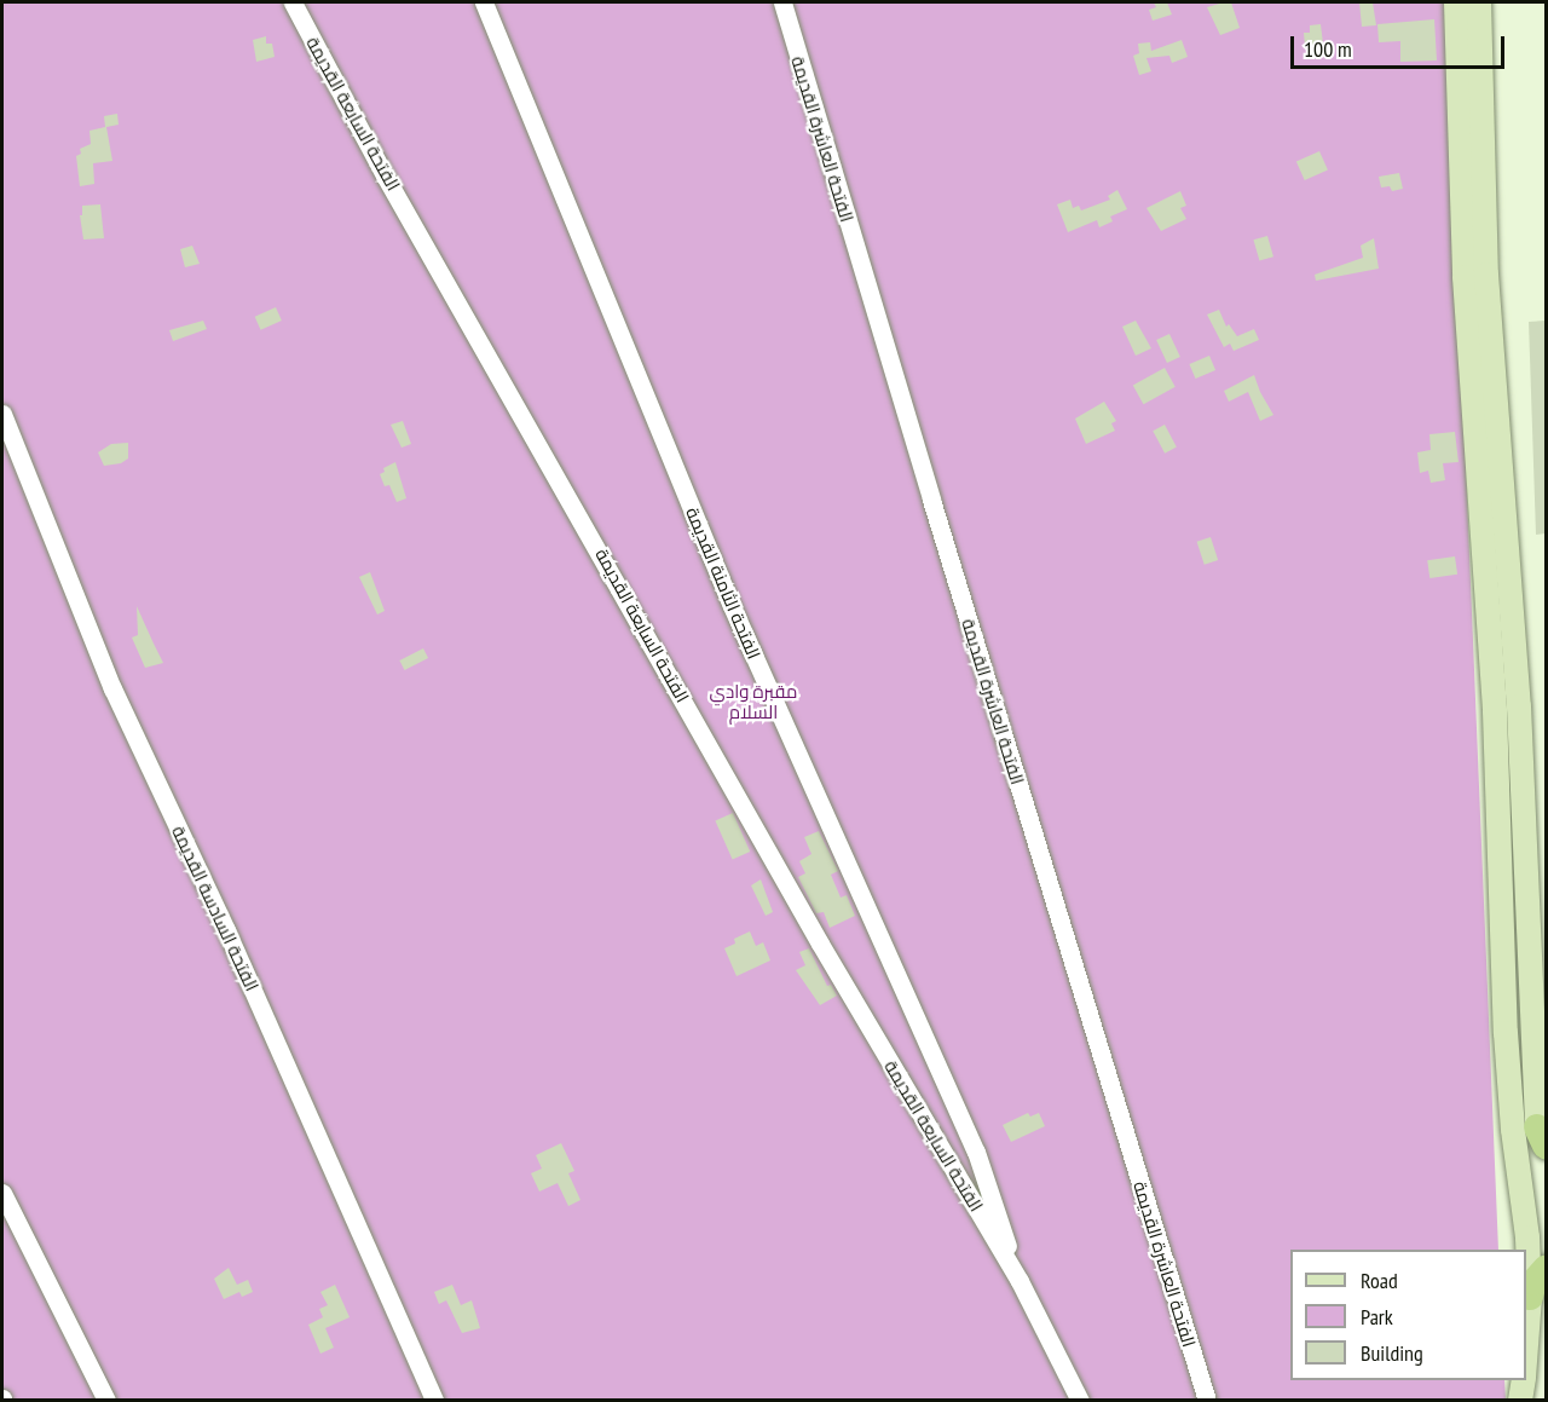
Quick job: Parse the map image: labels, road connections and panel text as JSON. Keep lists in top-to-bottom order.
{
  "streets": {
    "street": [
      "الفتحة السابعة القديمة",
      "الفتحة العاشرة القديمة",
      "الفتحة الثامنة القديمة",
      "الفتحة السادسة القديمة"
    ]
  },
  "crossings": [
    ["الفتحة السابعة القديمة", "الفتحة الثامنة القديمة"]
  ],
  "parks": ["مقبرة وادي السلام"],
  "legend": ["Road", "Park", "Building"],
  "scale_bar": "100 m"
}
